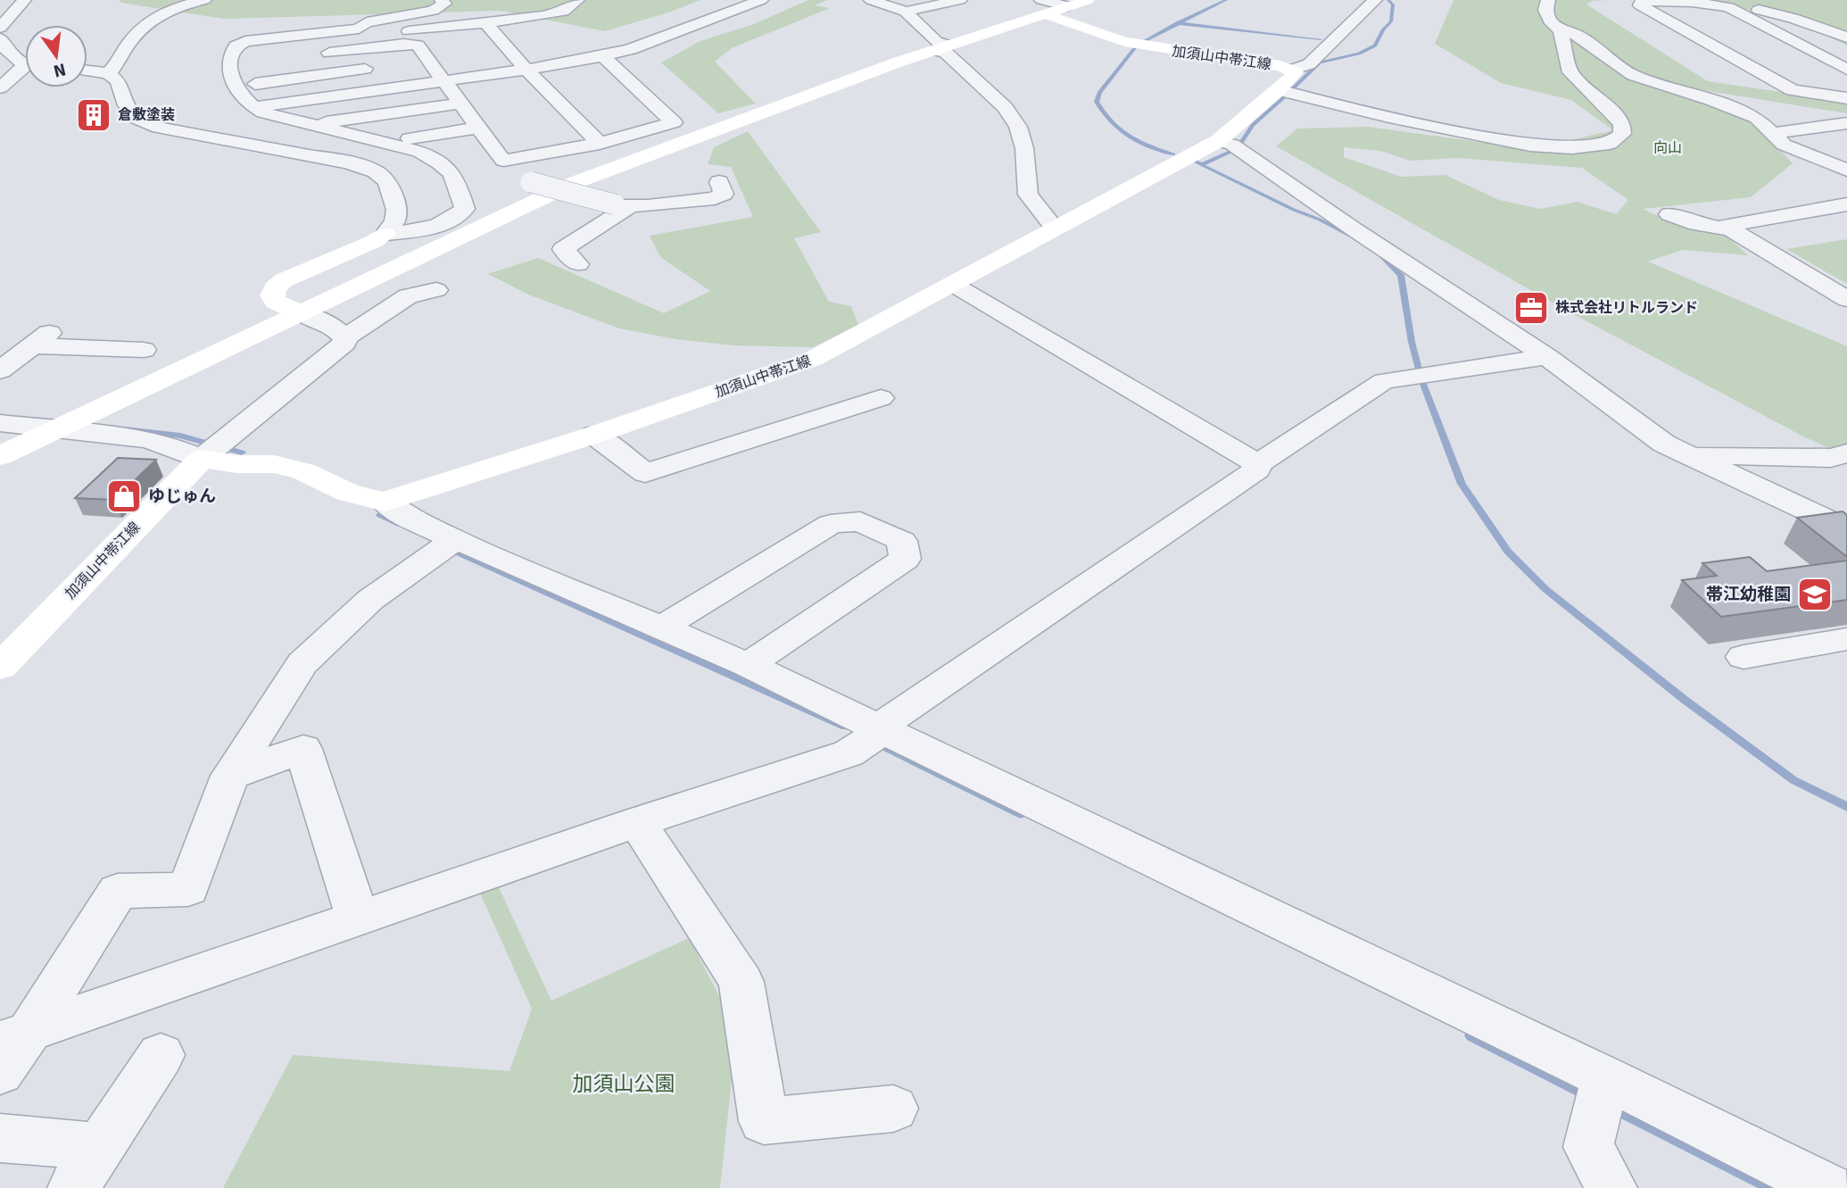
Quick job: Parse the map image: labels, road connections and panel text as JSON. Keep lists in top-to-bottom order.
{
  "streets": {
    "main road": ["加須山中帯江線"]
  },
  "parks": ["向山", "加須山公園"],
  "places": {
    "building": ["倉敷塗装"],
    "office": ["株式会社リトルランド"],
    "shop": ["ゆじゅん"],
    "school or university": ["帯江幼稚園"]
  },
  "north": "bottom"
}
